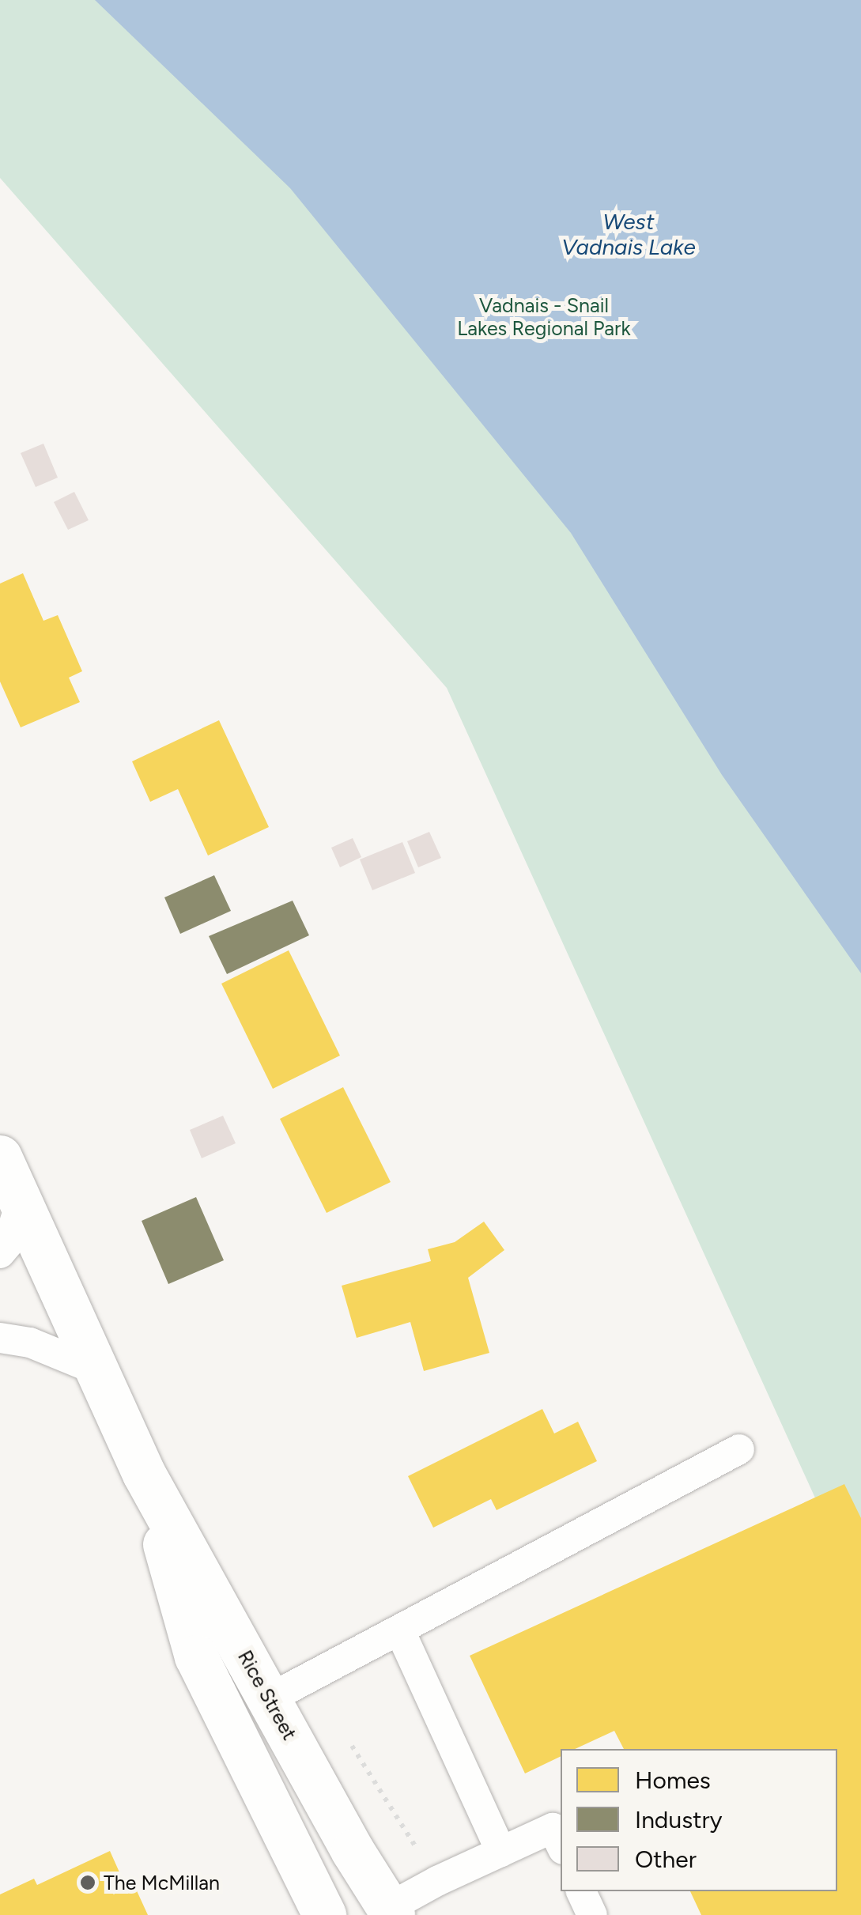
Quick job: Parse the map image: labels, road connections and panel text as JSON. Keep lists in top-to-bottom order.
{
  "streets": {
    "main road": ["Rice Street"]
  },
  "water": ["West Vadnais Lake"],
  "parks": ["Vadnais - Snail Lakes Regional Park"],
  "places": ["The McMillan"],
  "legend": ["Homes", "Industry", "Other"]
}
